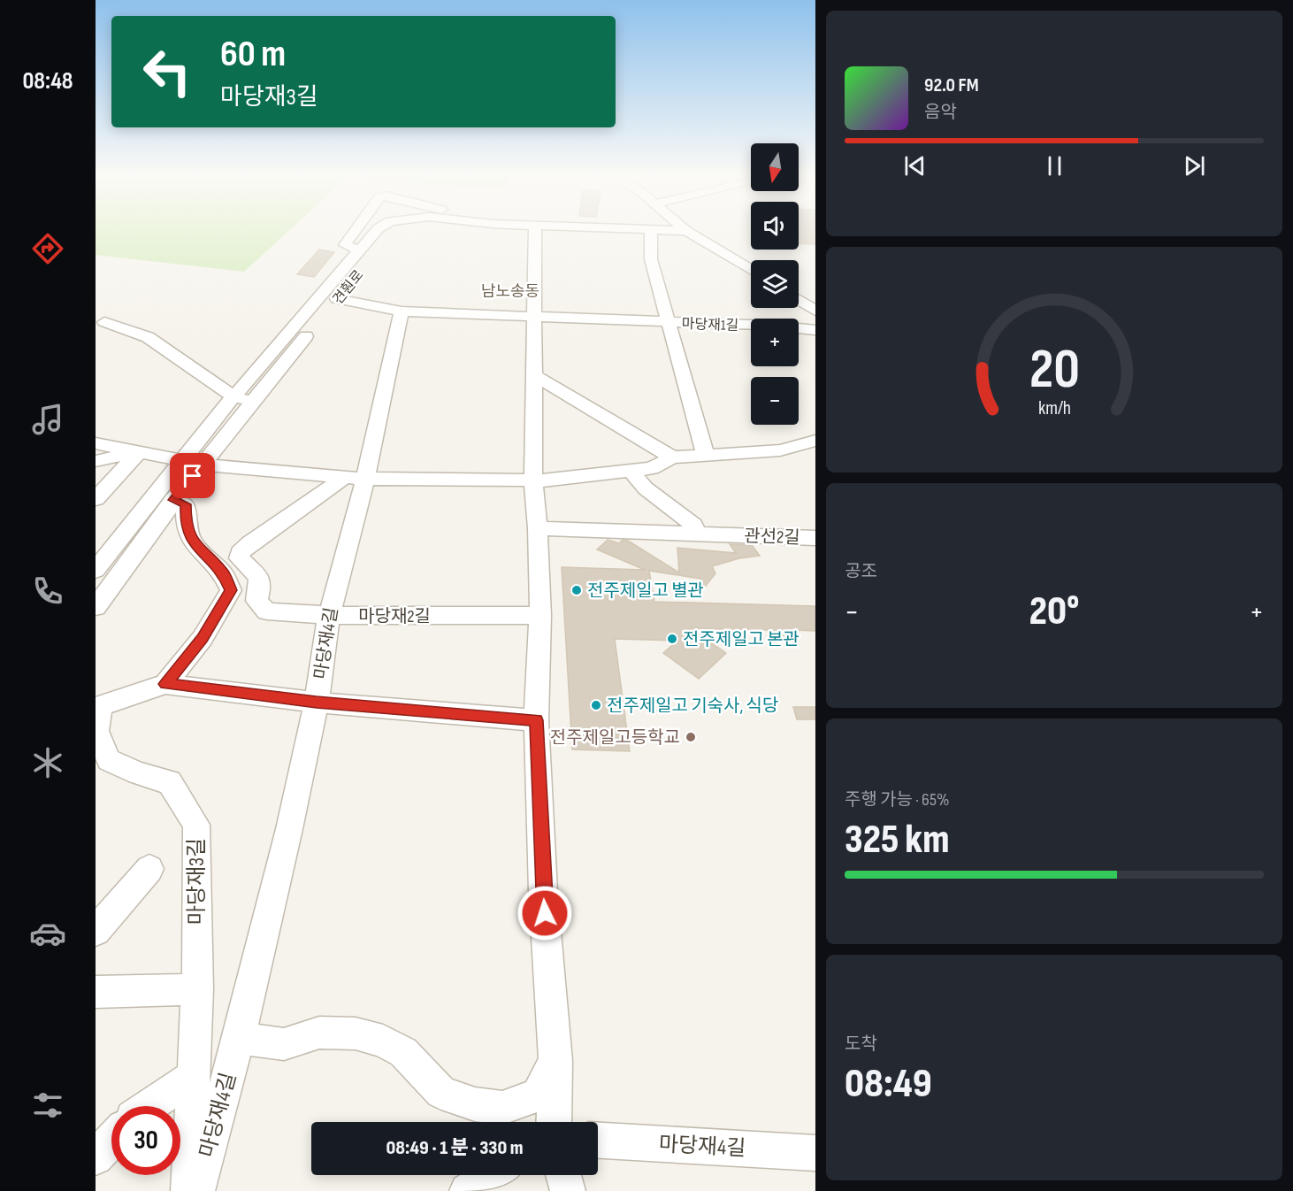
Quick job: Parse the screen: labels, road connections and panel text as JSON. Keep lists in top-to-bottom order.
{
  "streets": {
    "street": [
      "견훤로",
      "마당재1길",
      "관선2길",
      "마당재2길",
      "마당재4길",
      "마당재3길"
    ]
  },
  "crossings": [
    ["견훤로", "마당재1길"],
    ["마당재1길", "마당재4길"],
    ["마당재2길", "마당재4길"],
    ["마당재4길", "마당재3길"]
  ],
  "districts": ["남노송동"],
  "places": [
    "전주제일고 별관",
    "전주제일고 본관",
    "전주제일고 기숙사, 식당",
    "전주제일고등학교"
  ],
  "north": "bottom",
  "page": {
    "tabs": "08:48",
    "turn": ["60 m", "마당재3길"],
    "song": ["92.0 FM", "음악"],
    "map_buttons": ["+", "−"],
    "tile": [
      "공조",
      ["주행 가능 · 65%", "325 km"],
      ["도착", "08:49"]
    ],
    "heat": ["−", "20°", "+"],
    "limit": "30",
    "trip": "08:49 · 1 분 · 330 m",
    "gauge": ["20", "km/h"]
  }
}
